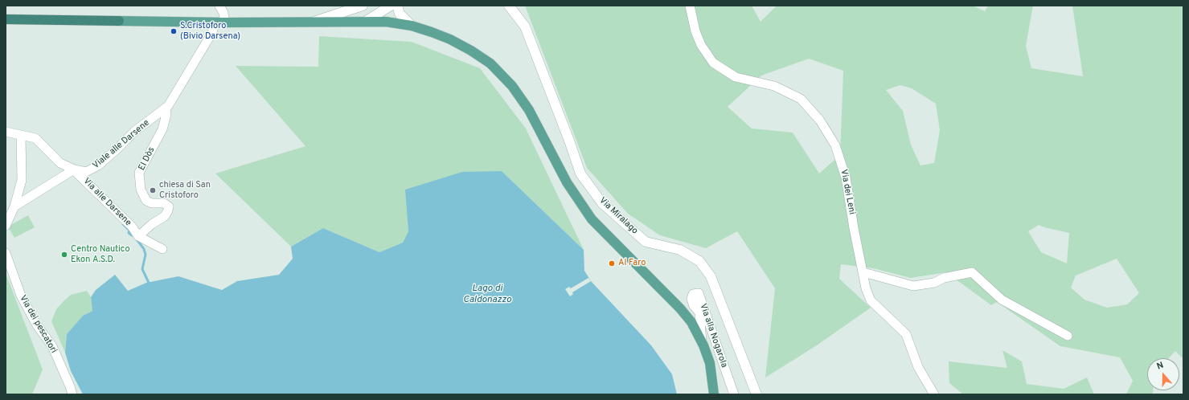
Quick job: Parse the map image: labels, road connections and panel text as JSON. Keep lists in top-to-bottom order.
{
  "streets": {
    "street": [
      "Viale alle Darsene",
      "El Dòs",
      "Via dei Leni",
      "Via alle Darsene",
      "Via Miralago",
      "Via dei pescatori",
      "Via alla Nogarola"
    ]
  },
  "crossings": [
    ["Viale alle Darsene", "El Dòs"],
    ["Viale alle Darsene", "Via alle Darsene"],
    ["El Dòs", "Via alle Darsene"]
  ],
  "water": ["Lago di Caldonazzo"],
  "places": [
    "S.Cristoforo (Bivio Darsena)",
    "chiesa di San Cristoforo",
    "Centro Nautico Ekon A.S.D.",
    "Al Faro"
  ],
  "north": "top"
}
